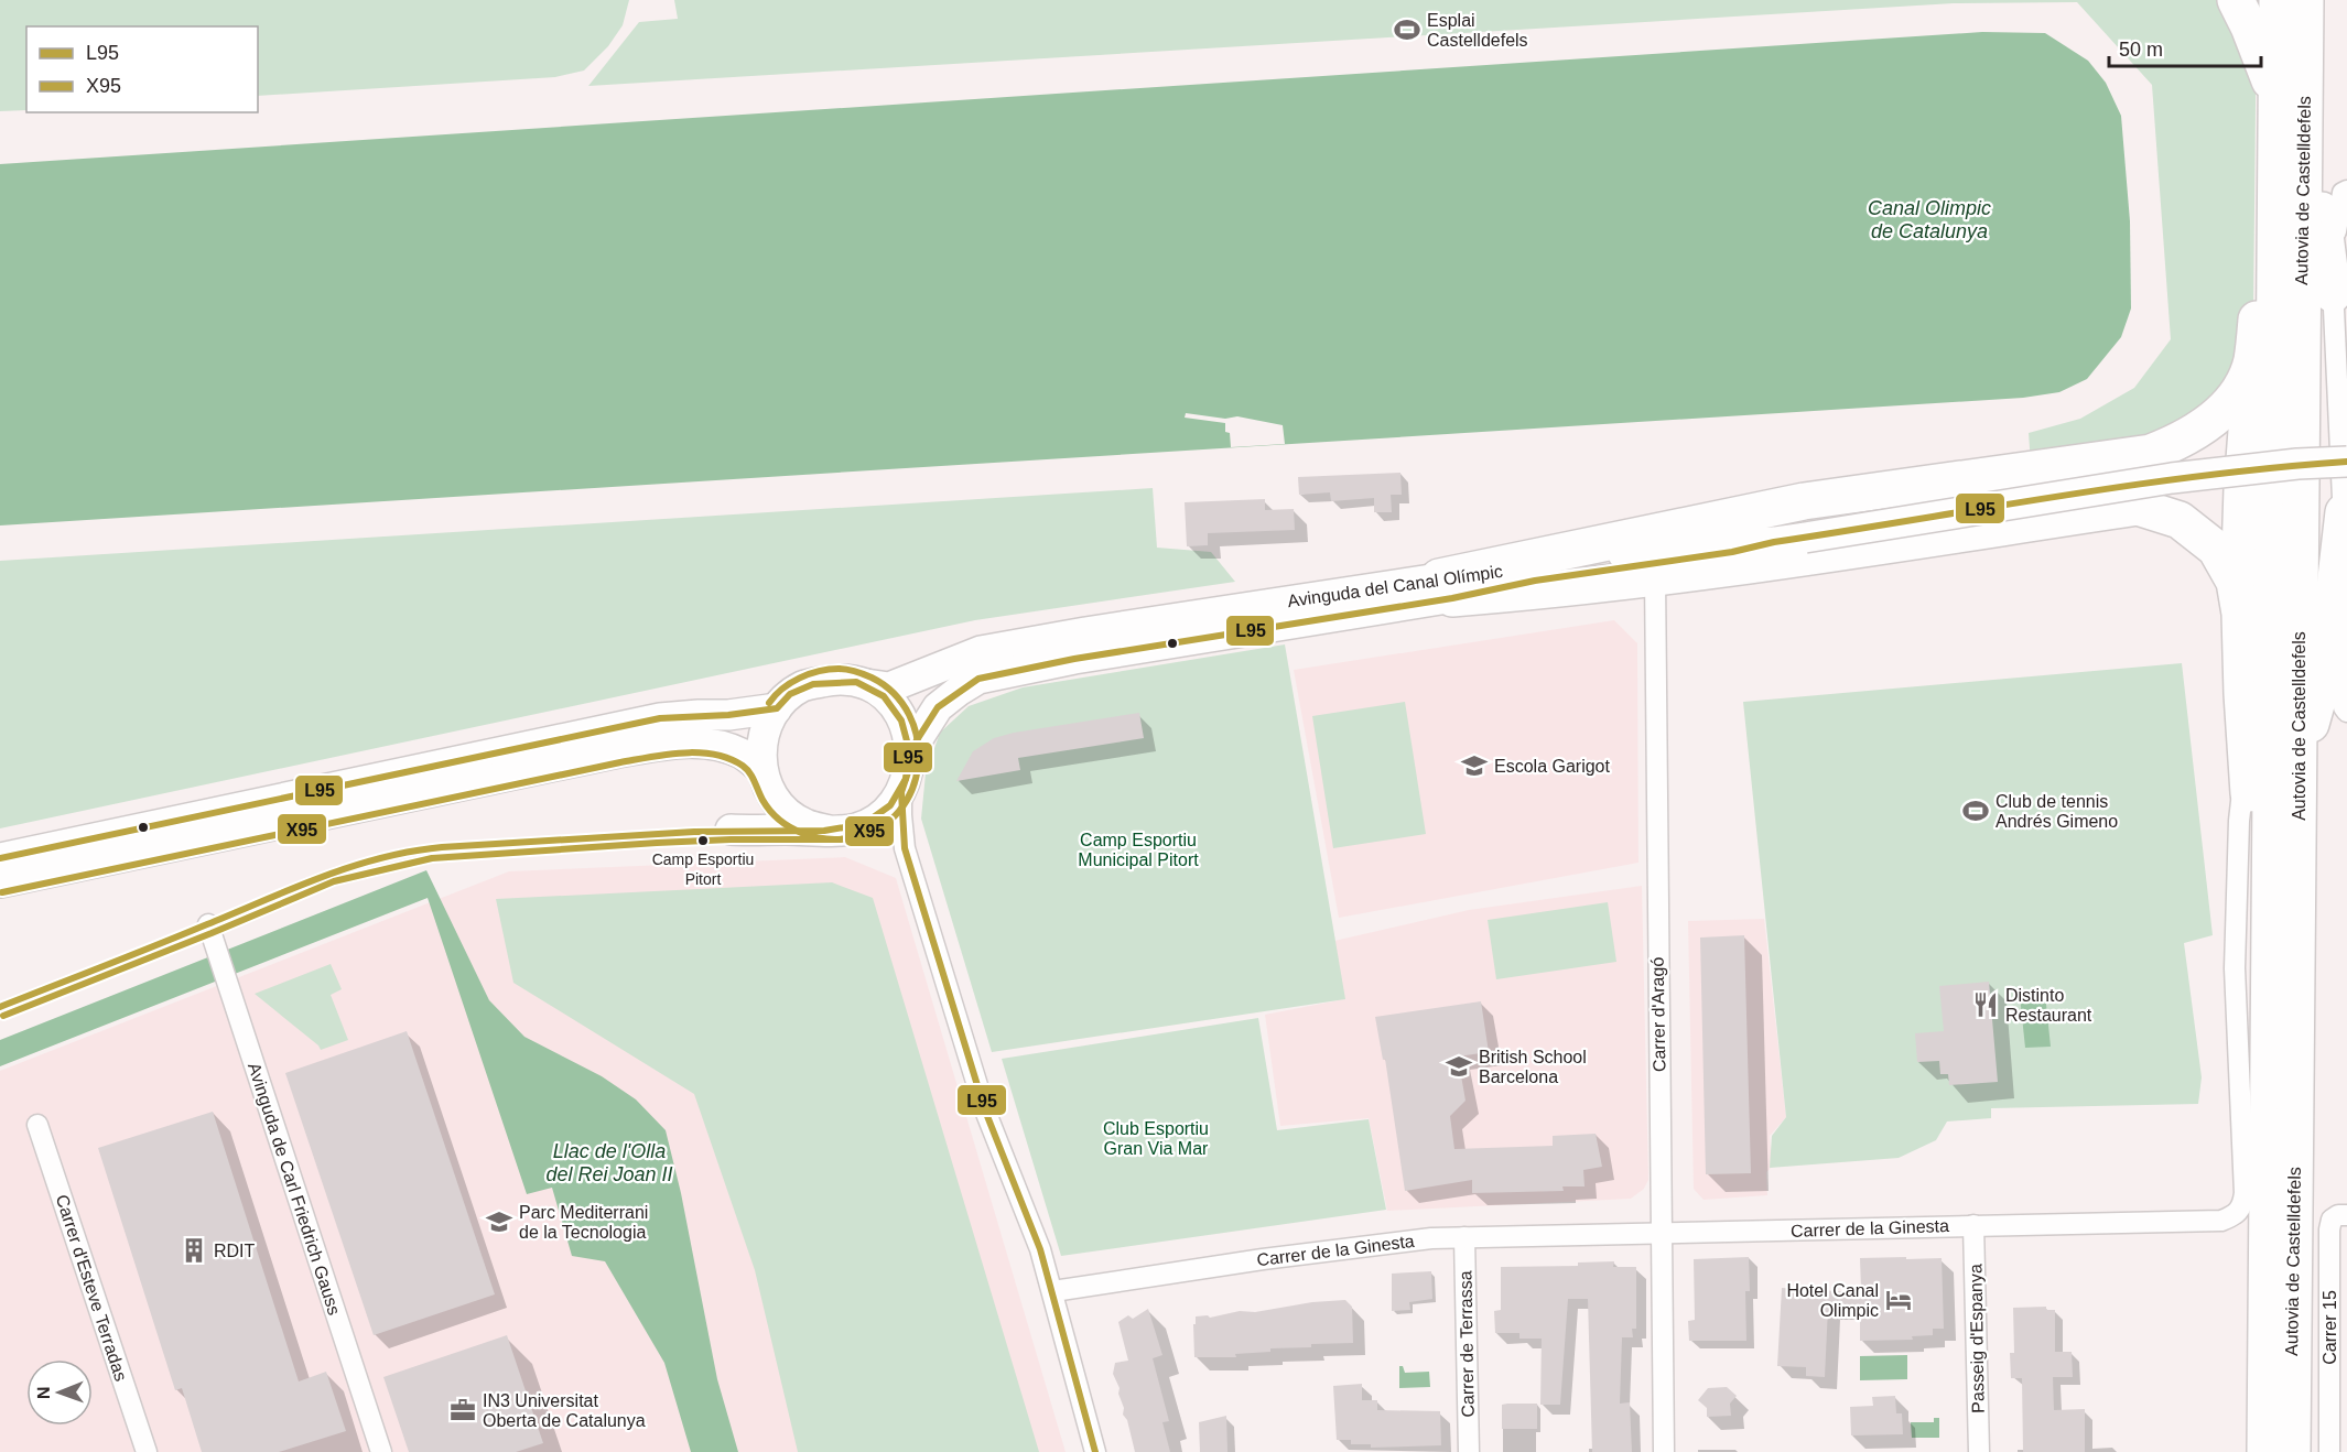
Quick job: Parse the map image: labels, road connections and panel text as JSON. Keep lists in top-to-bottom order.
{
  "streets": {
    "highway": ["Autovia de Castelldefels"],
    "street": [
      "Avinguda del Canal Olímpic",
      "Carrer d'Aragó",
      "Avinguda de Carl Friedrich Gauss",
      "Carrer de la Ginesta",
      "Carrer d'Esteve Terradas",
      "Carrer 15",
      "Passeig d'Espanya",
      "Carrer de Terrassa"
    ]
  },
  "crossings": [
    ["Carrer d'Aragó", "Carrer de la Ginesta"],
    ["Carrer de la Ginesta", "Passeig d'Espanya"],
    ["Carrer de la Ginesta", "Carrer de Terrassa"]
  ],
  "water": ["Canal Olimpic de Catalunya", "Llac de l'Olla del Rei Joan II"],
  "parks": ["Camp Esportiu Municipal Pitort", "Club Esportiu Gran Via Mar"],
  "places": {
    "sports": ["Esplai Castelldefels", "Club de tennis Andrés Gimeno"],
    "school or university": ["Escola Garigot", "British School Barcelona", "Parc Mediterrani de la Tecnologia"],
    "other": ["Camp Esportiu Pitort"],
    "restaurant": ["Distinto Restaurant"],
    "building": ["RDIT"],
    "hotel": ["Hotel Canal Olimpic"],
    "office": ["IN3 Universitat Oberta de Catalunya"]
  },
  "lines": ["transit line L95", "transit line X95"],
  "legend": ["L95", "X95"],
  "scale_bar": "50 m",
  "north": "left"
}
